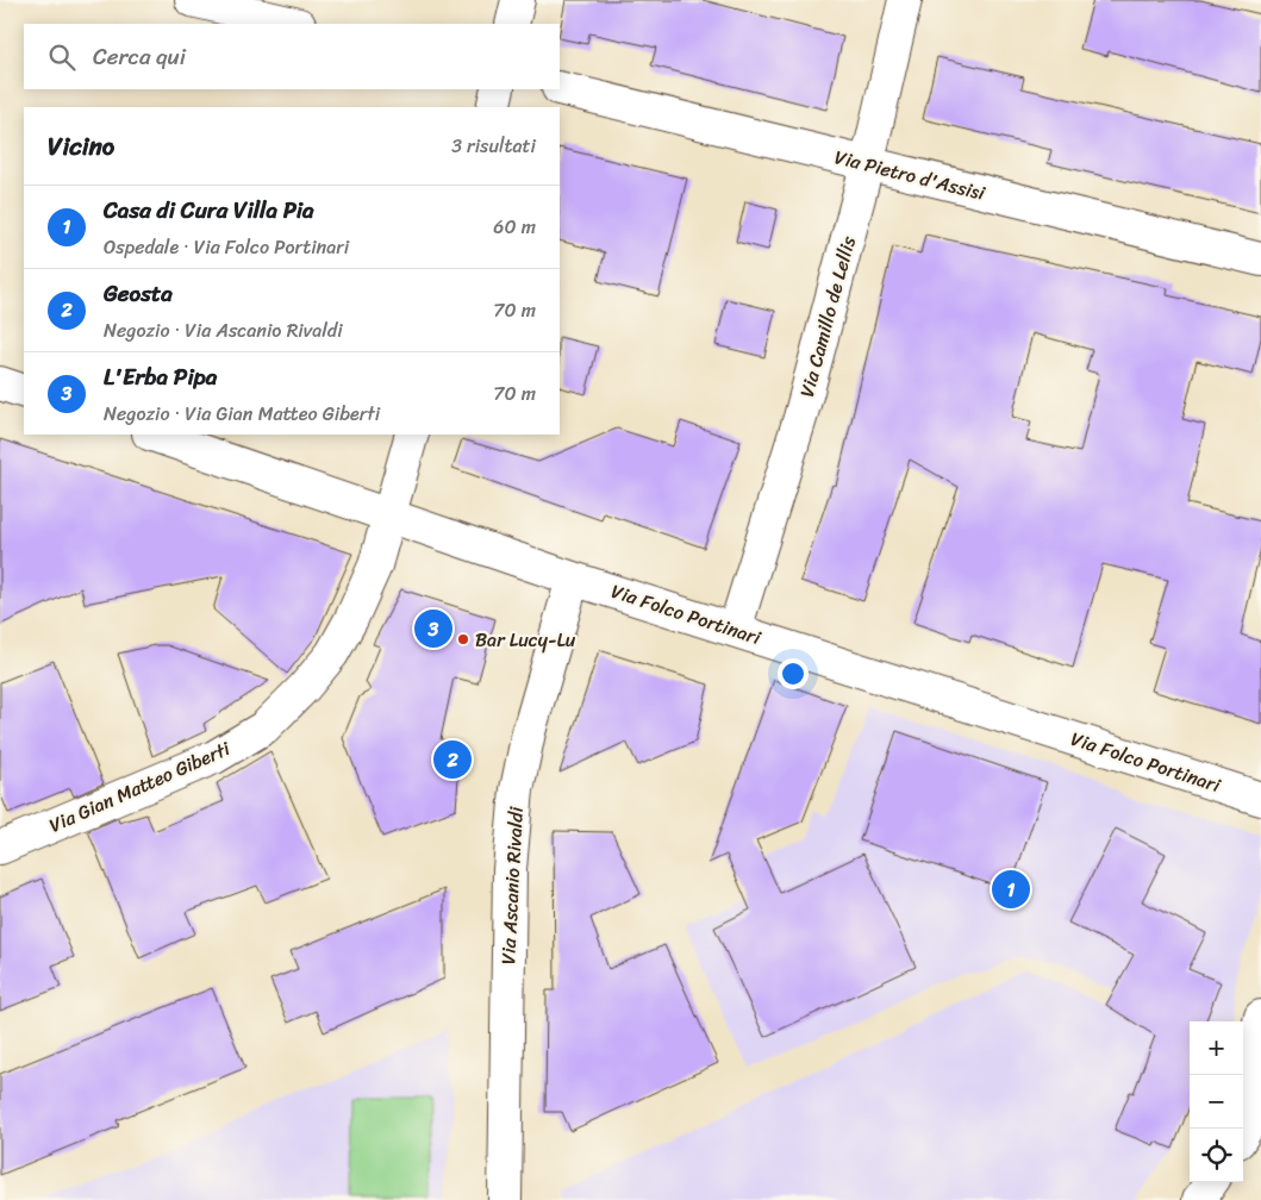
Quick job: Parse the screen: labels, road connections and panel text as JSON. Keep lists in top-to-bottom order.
{
  "streets": {
    "street": [
      "Via Pietro d'Assisi",
      "Via Camillo de Lellis",
      "Via Folco Portinari",
      "Via Gian Matteo Giberti",
      "Via Ascanio Rivaldi"
    ]
  },
  "crossings": [
    ["Via Pietro d'Assisi", "Via Camillo de Lellis"],
    ["Via Camillo de Lellis", "Via Folco Portinari"],
    ["Via Folco Portinari", "Via Gian Matteo Giberti"],
    ["Via Folco Portinari", "Via Ascanio Rivaldi"]
  ],
  "places": ["Bar Lucy-Lu"],
  "page": {
    "search": "Cerca qui",
    "heading": ["Vicino", "3 risultati"],
    "list": [
      {
        "mark": "1",
        "name": "Casa di Cura Villa Pia",
        "note": "Ospedale · Via Folco Portinari",
        "value": "60 m"
      },
      {
        "mark": "2",
        "name": "Geosta",
        "note": "Negozio · Via Ascanio Rivaldi",
        "value": "70 m"
      },
      {
        "mark": "3",
        "name": "L'Erba Pipa",
        "note": "Negozio · Via Gian Matteo Giberti",
        "value": "70 m"
      }
    ],
    "pins": ["3", "2", "1"],
    "map_buttons": ["+", "−"]
  }
}
